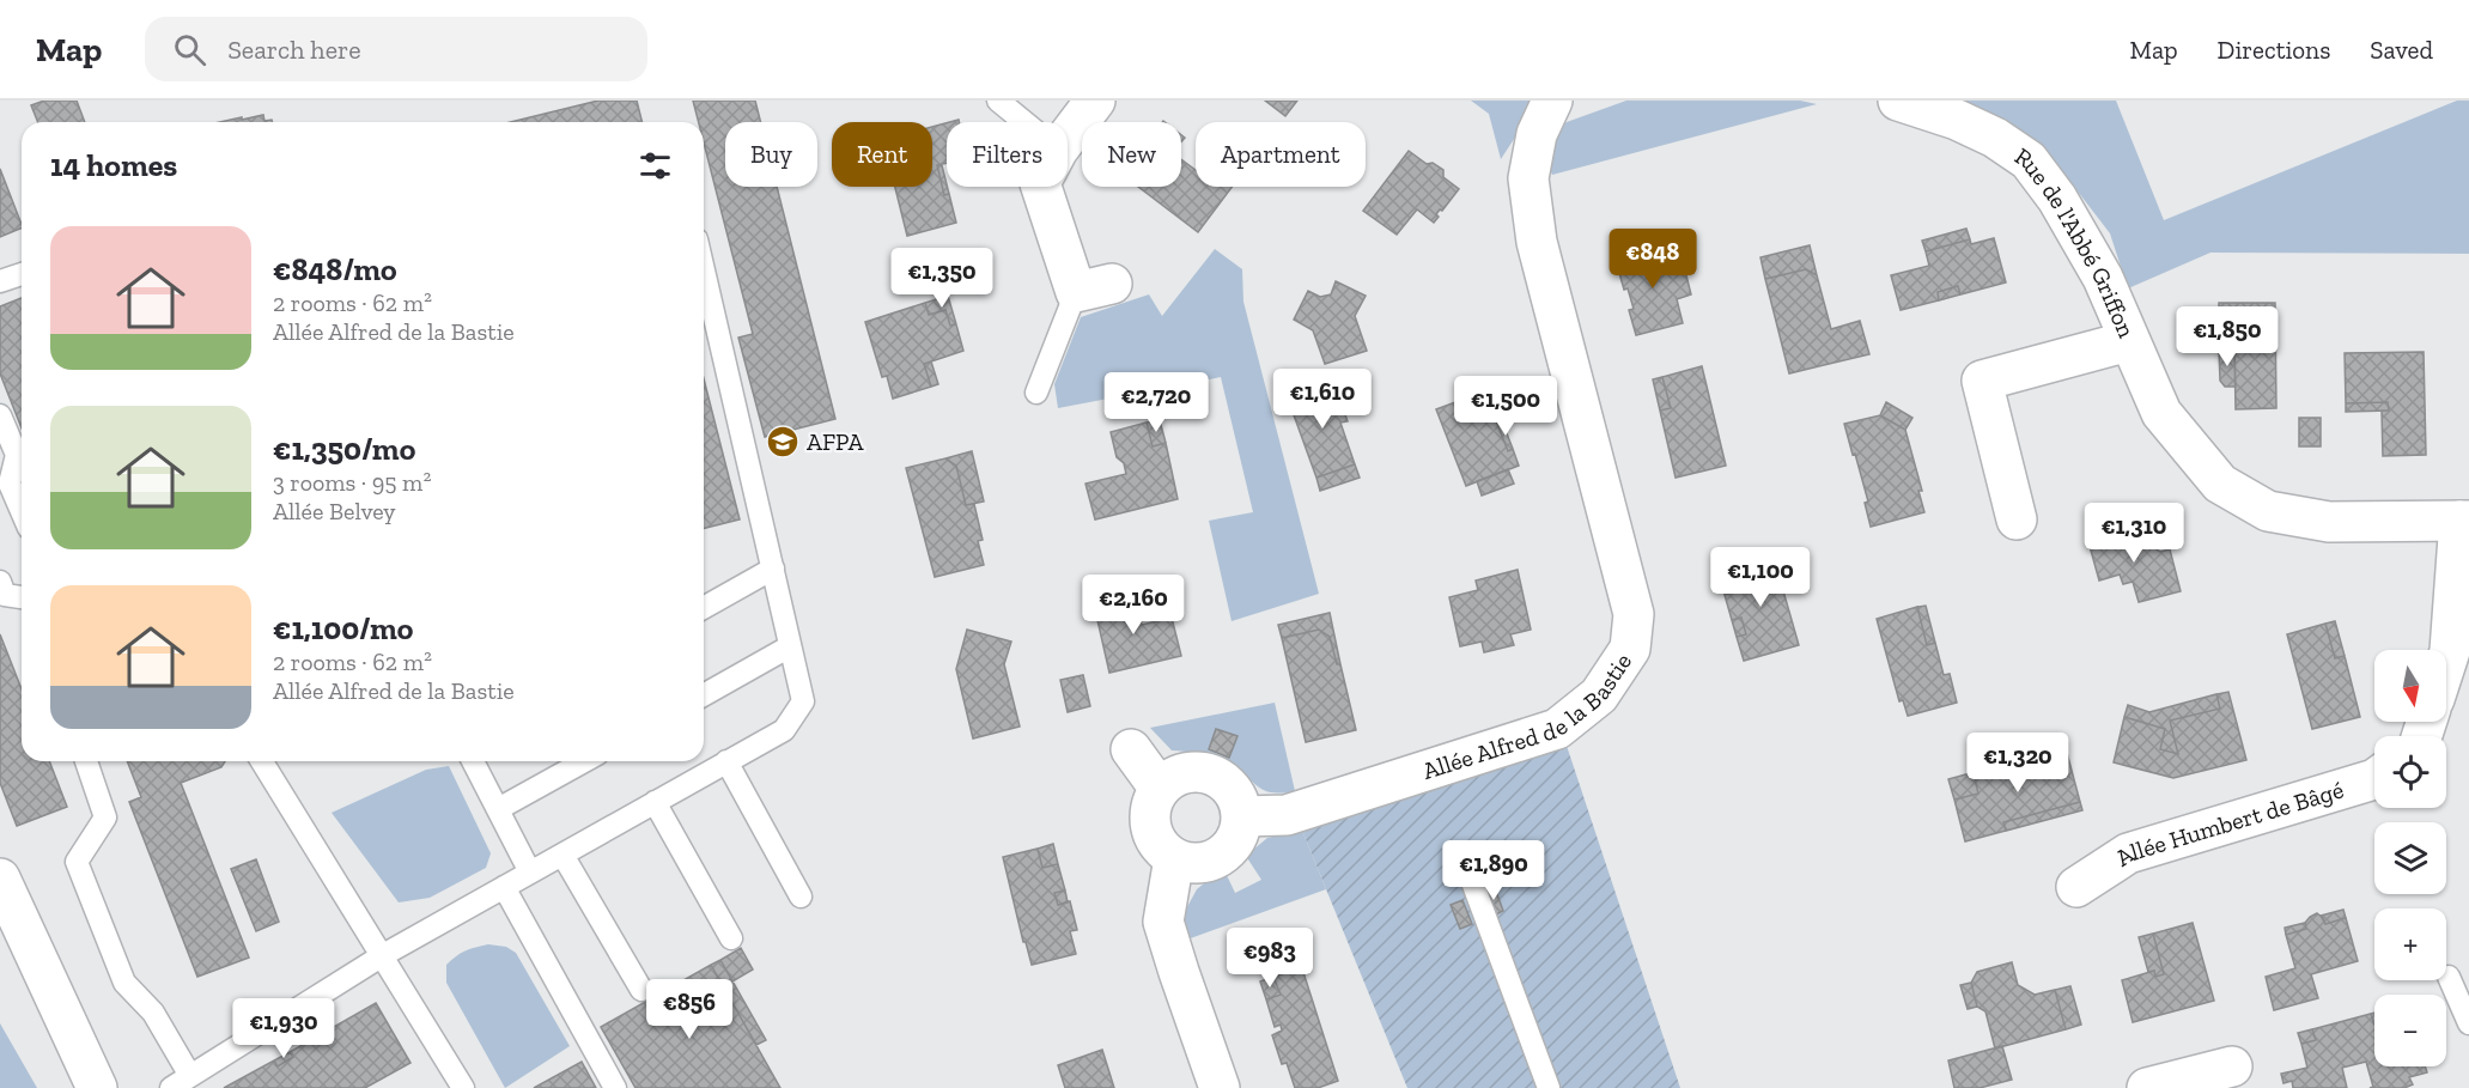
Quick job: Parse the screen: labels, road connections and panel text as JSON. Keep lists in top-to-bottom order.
{
  "streets": {
    "street": ["Rue de l'Abbé Griffon", "Allée Alfred de la Bastie", "Allée Humbert de Bâgé"]
  },
  "places": {
    "school or university": ["AFPA"]
  },
  "north": "bottom",
  "page": {
    "header": "Map",
    "search": "Search here",
    "nav": ["Map", "Directions", "Saved"],
    "chip": [
      "Buy",
      "Rent",
      "Filters",
      "New",
      "Apartment"
    ],
    "heading": "14 homes",
    "list": [
      {
        "name": "€848/mo",
        "note": "2 rooms · 62 m² · Allée Alfred de la Bastie"
      },
      {
        "name": "€1,350/mo",
        "note": "3 rooms · 95 m² · Allée Belvey"
      },
      {
        "name": "€1,100/mo",
        "note": "2 rooms · 62 m² · Allée Alfred de la Bastie"
      }
    ],
    "price": [
      "€848",
      "€1,350",
      "€1,850",
      "€1,610",
      "€2,720",
      "€1,500",
      "€1,310",
      "€1,100",
      "€2,160",
      "€1,320",
      "€1,890",
      "€983",
      "€856",
      "€1,930"
    ],
    "map_buttons": ["+", "−"]
  }
}
